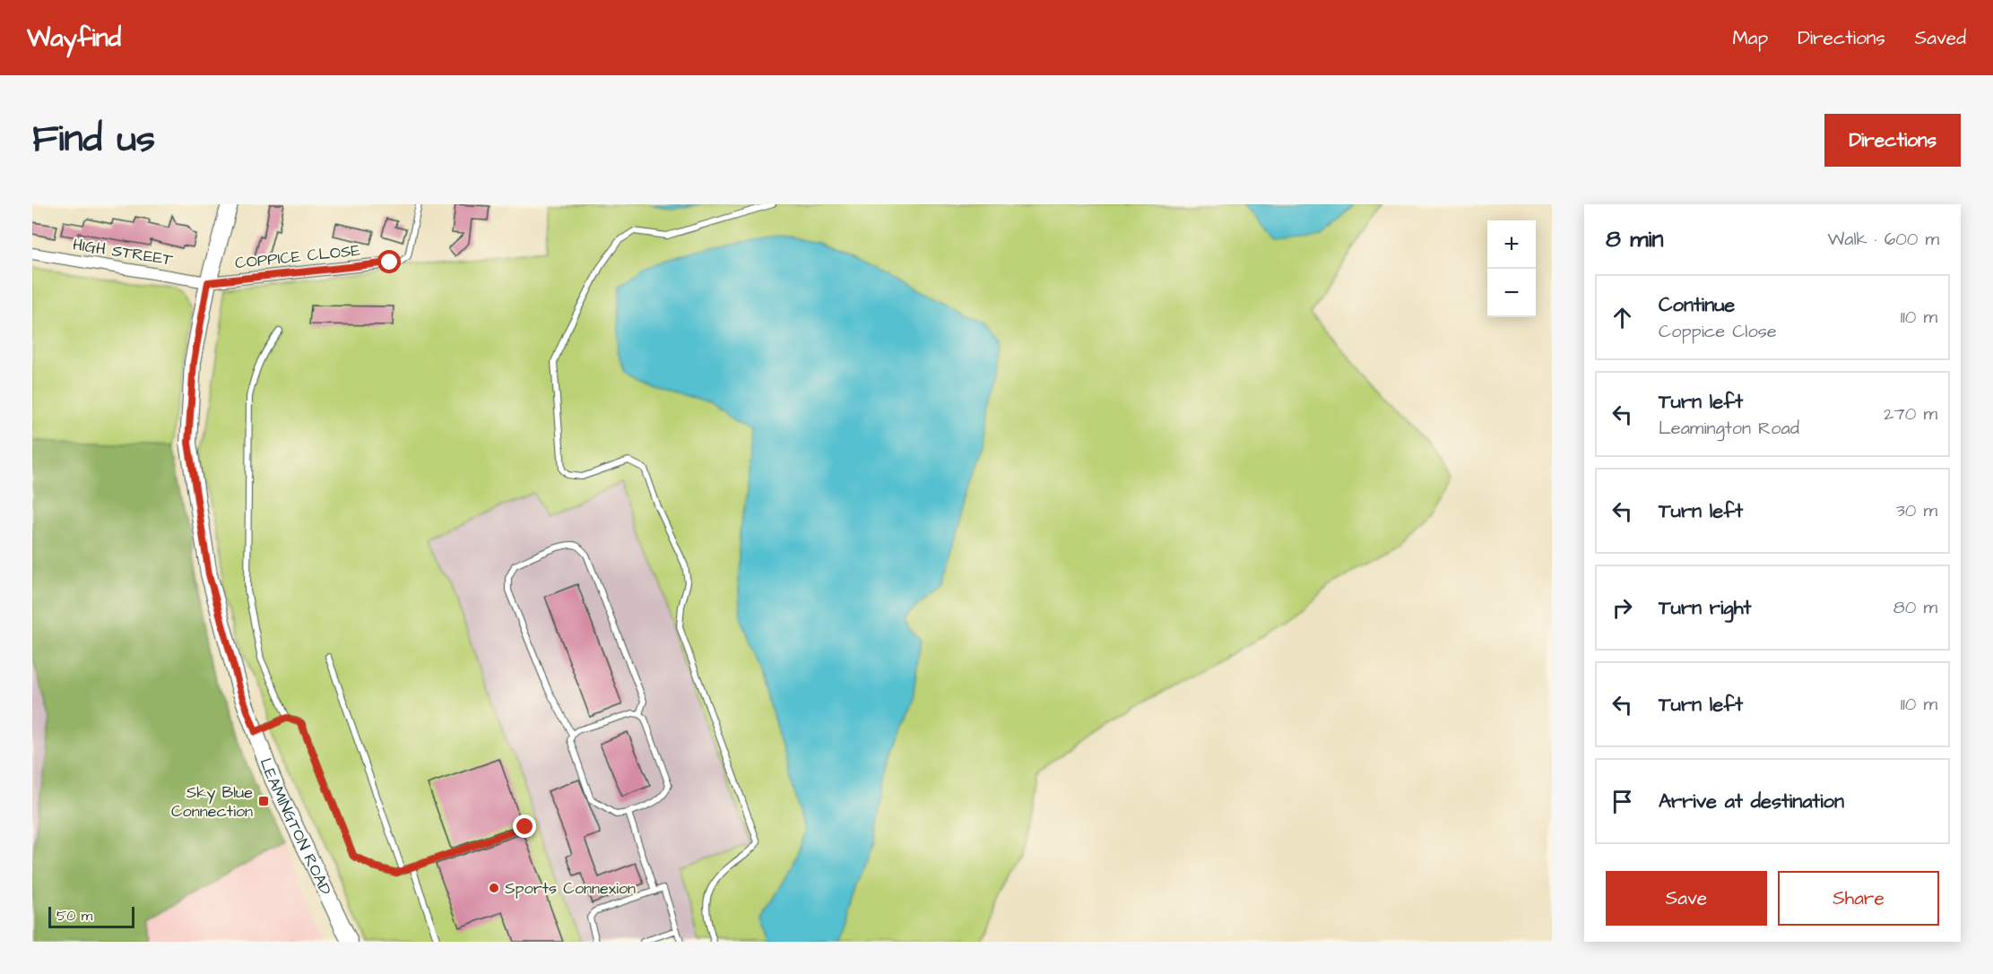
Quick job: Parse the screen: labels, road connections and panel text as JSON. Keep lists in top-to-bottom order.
{
  "streets": {
    "main road": ["LEAMINGTON ROAD"],
    "street": ["HIGH STREET", "COPPICE CLOSE"]
  },
  "crossings": [
    ["HIGH STREET", "COPPICE CLOSE"],
    ["HIGH STREET", "LEAMINGTON ROAD"],
    ["COPPICE CLOSE", "LEAMINGTON ROAD"]
  ],
  "places": {
    "transit": ["Sky Blue Connection"],
    "other": ["Sports Connexion"]
  },
  "scale_bar": "50 m",
  "page": {
    "header": "Wayfind",
    "nav": ["Map", "Directions", "Saved"],
    "title": "Find us",
    "buttons": [
      "Directions",
      ["Save", "Share"]
    ],
    "heading": ["8 min", "Walk · 600 m"],
    "map_buttons": ["+", "−"],
    "list": [
      ["Continue", "Coppice Close", "110 m"],
      ["Turn left", "Leamington Road", "270 m"],
      ["Turn left", "30 m"],
      ["Turn right", "80 m"],
      ["Turn left", "110 m"],
      "Arrive at destination"
    ],
    "scale": "50 m"
  }
}
